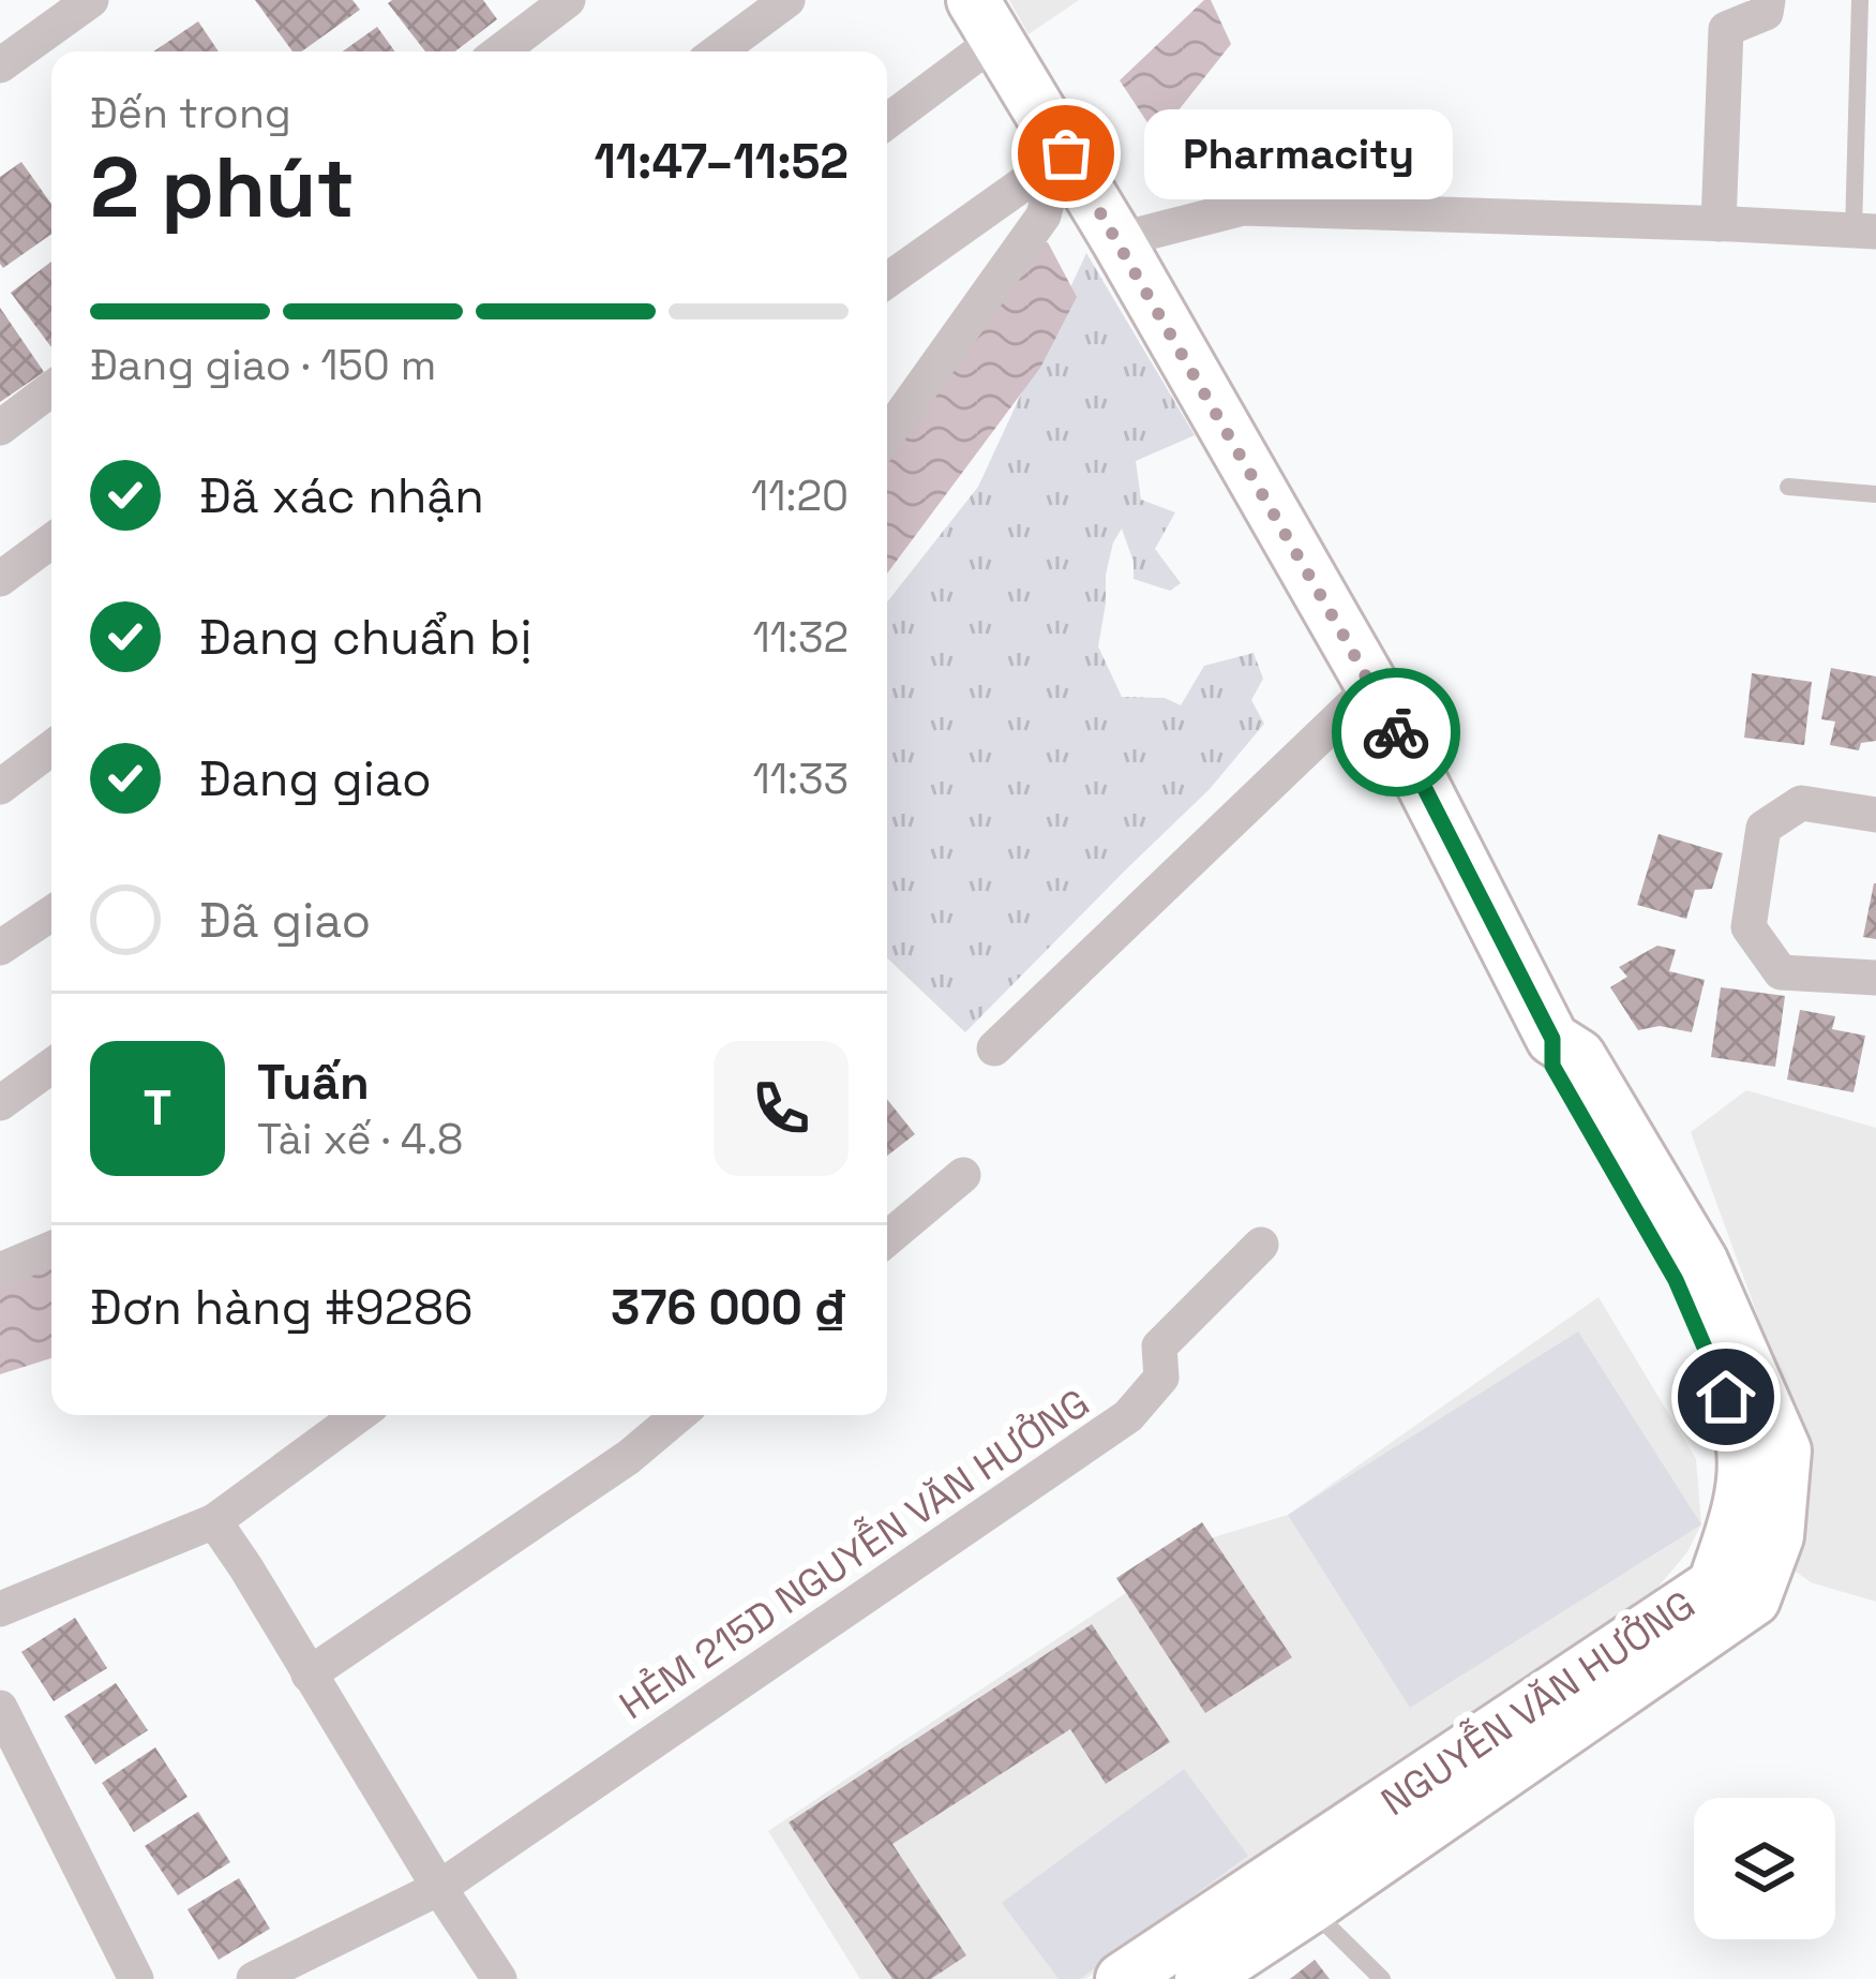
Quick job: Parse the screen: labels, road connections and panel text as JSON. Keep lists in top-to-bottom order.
{
  "streets": {
    "main road": ["NGUYỄN VĂN HƯỞNG"],
    "street": ["HẺM 215D NGUYỄN VĂN HƯỞNG"]
  },
  "places": ["Pharmacity"],
  "page": {
    "heading": ["2 phút", "Đến trong", "11:47–11:52"],
    "panel": [
      "Tuấn",
      "Tài xế · 4.8",
      "Đơn hàng #9286",
      "376 000 ₫"
    ],
    "bubble": "Pharmacity",
    "bar": "Đang giao · 150 m",
    "list": [
      ["Đã xác nhận", "11:20"],
      ["Đang chuẩn bị", "11:32"],
      ["Đang giao", "11:33"],
      "Đã giao"
    ],
    "round": "T"
  }
}
